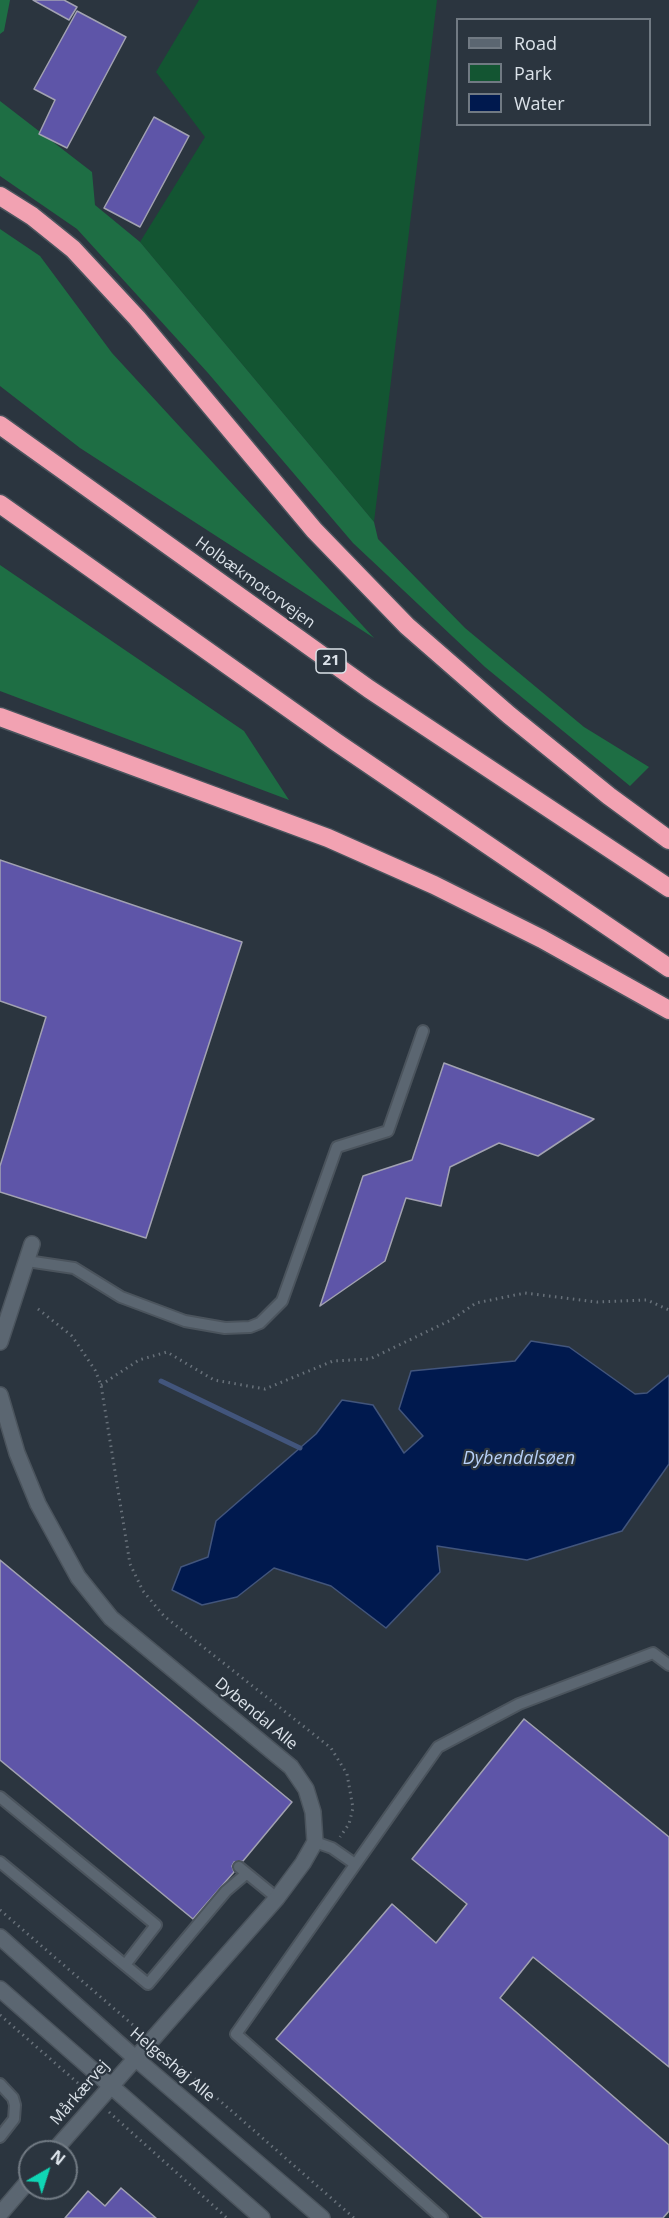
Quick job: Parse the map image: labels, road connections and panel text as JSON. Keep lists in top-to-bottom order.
{
  "streets": {
    "highway": ["Holbækmotorvejen", "21"],
    "street": ["Dybendal Alle", "Helgeshøj Alle", "Mårkærvej"]
  },
  "crossings": [
    ["Helgeshøj Alle", "Mårkærvej"]
  ],
  "water": ["Dybendalsøen"],
  "legend": ["Road", "Park", "Water"],
  "north": "top right"
}
